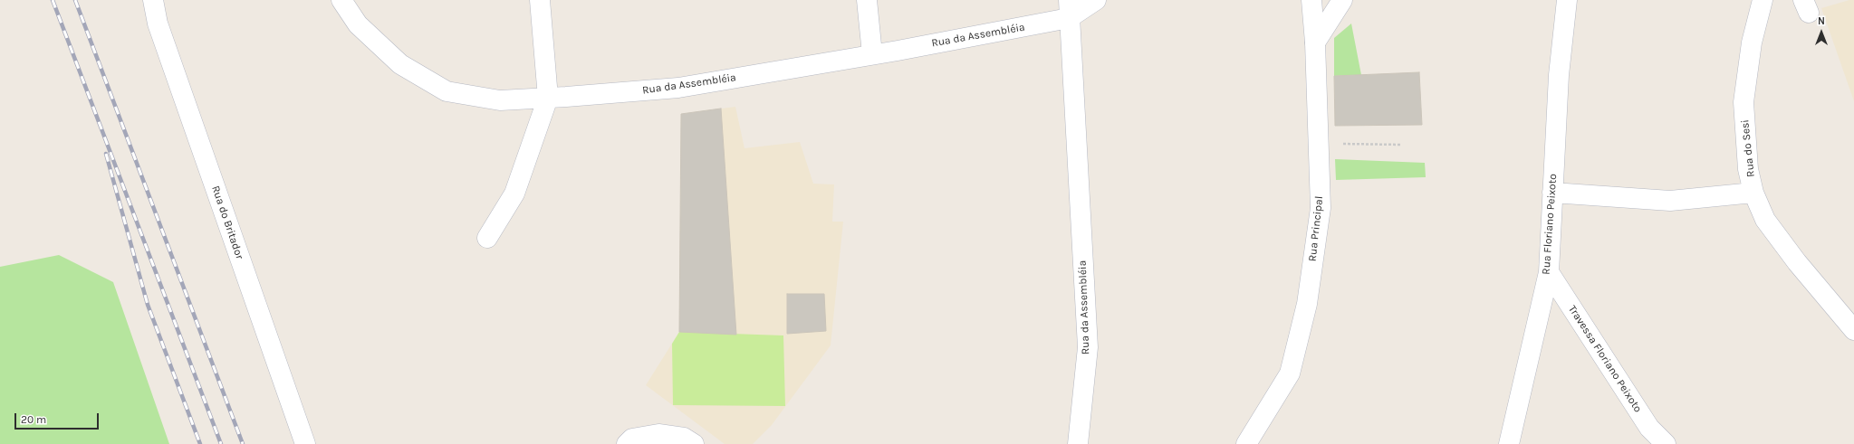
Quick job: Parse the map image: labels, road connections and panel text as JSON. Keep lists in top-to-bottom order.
{
  "streets": {
    "street": [
      "Rua da Assembléia",
      "Rua do Sesi",
      "Rua do Britador",
      "Rua Floriano Peixoto",
      "Rua Principal",
      "Travessa Floriano Peixoto"
    ]
  },
  "crossings": [
    ["Rua Floriano Peixoto", "Travessa Floriano Peixoto"]
  ],
  "scale_bar": "20 m",
  "north": "top"
}
